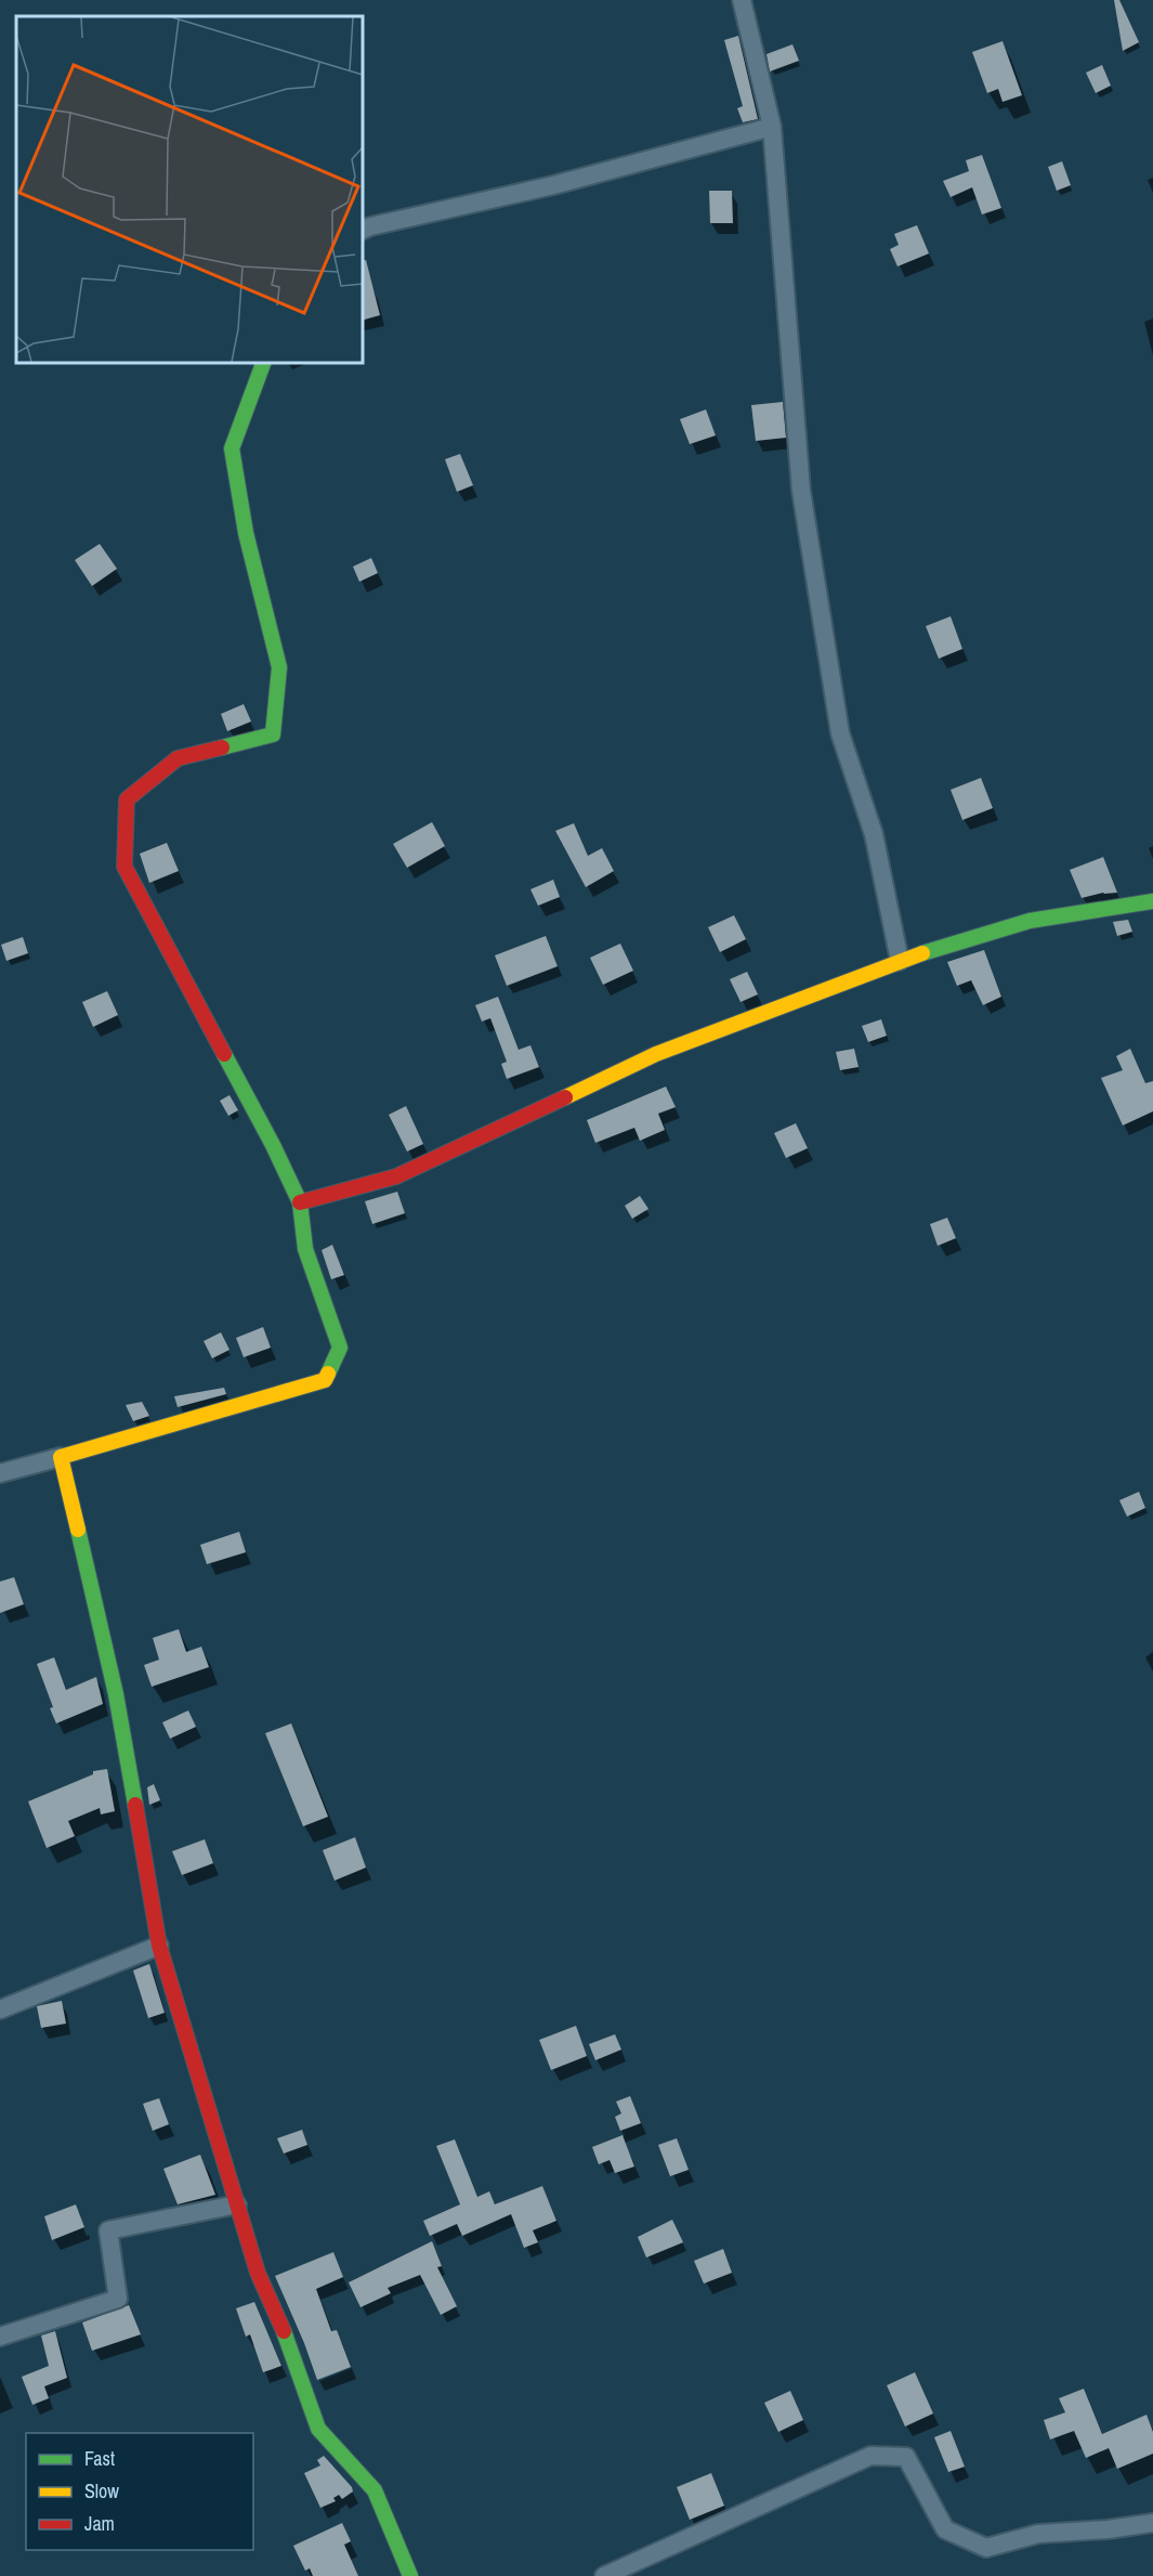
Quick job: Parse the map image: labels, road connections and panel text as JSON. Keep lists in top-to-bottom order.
{
  "legend": ["Fast", "Slow", "Jam"]
}
